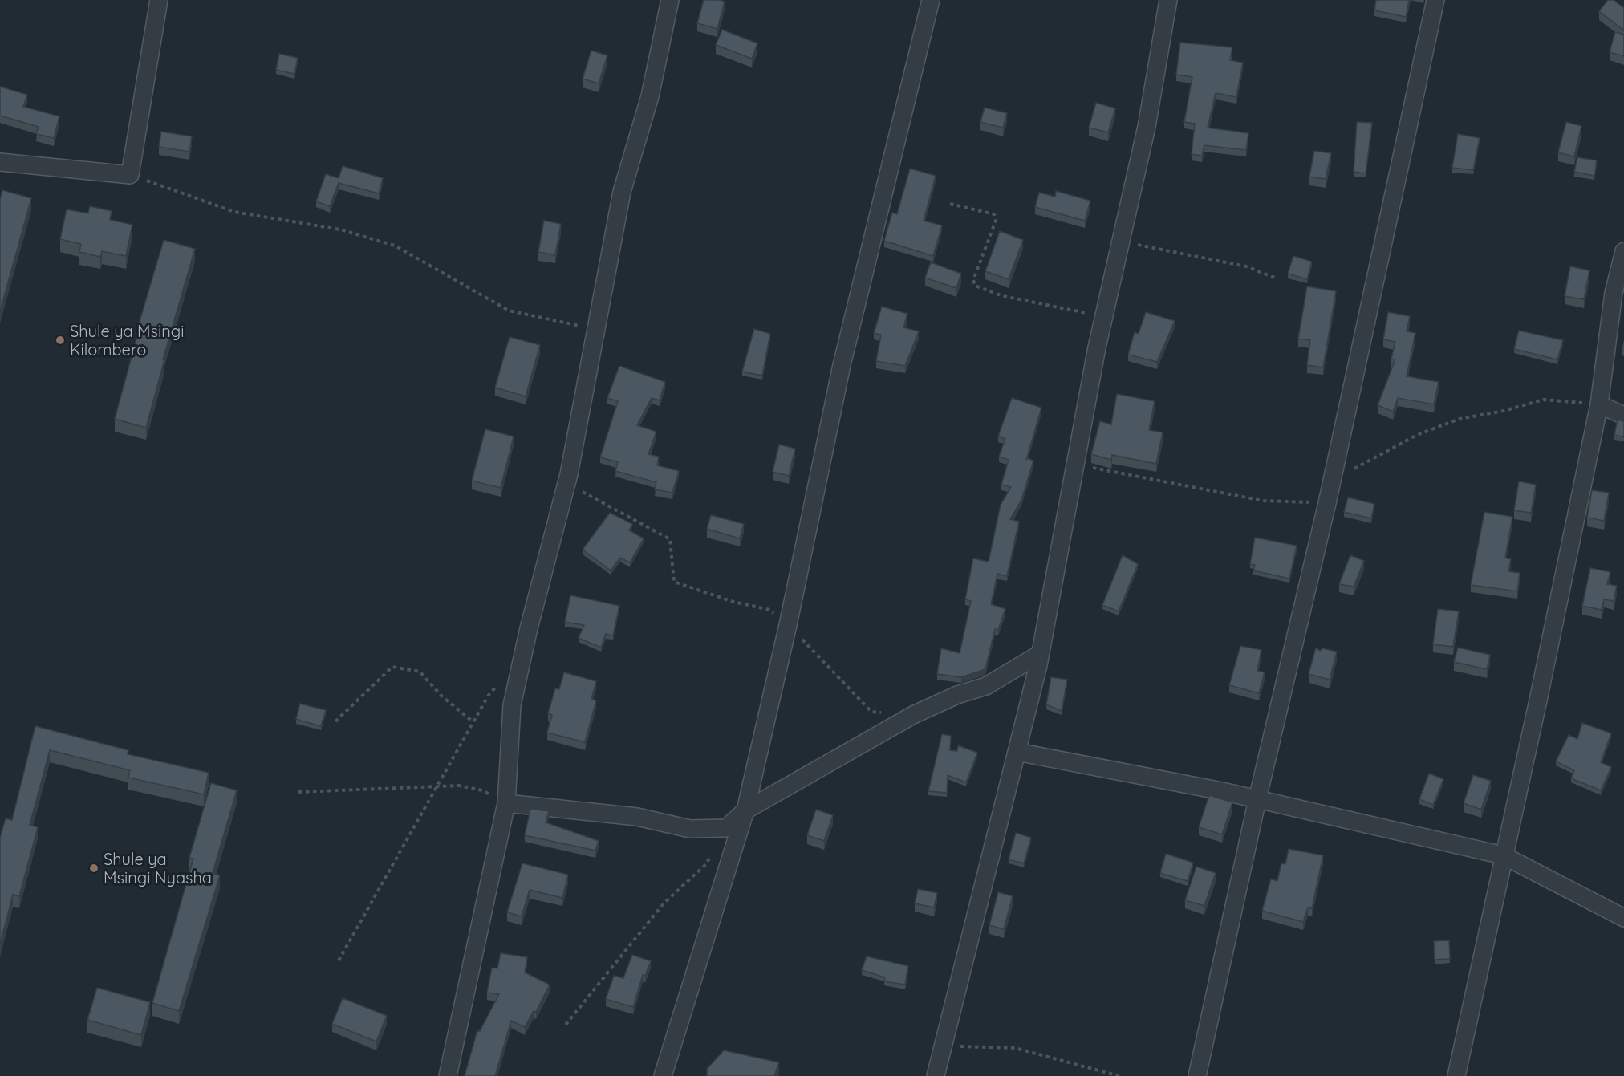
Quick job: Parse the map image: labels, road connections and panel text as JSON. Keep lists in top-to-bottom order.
{
  "places": ["Shule ya Msingi Kilombero", "Shule ya Msingi Nyasha"]
}
